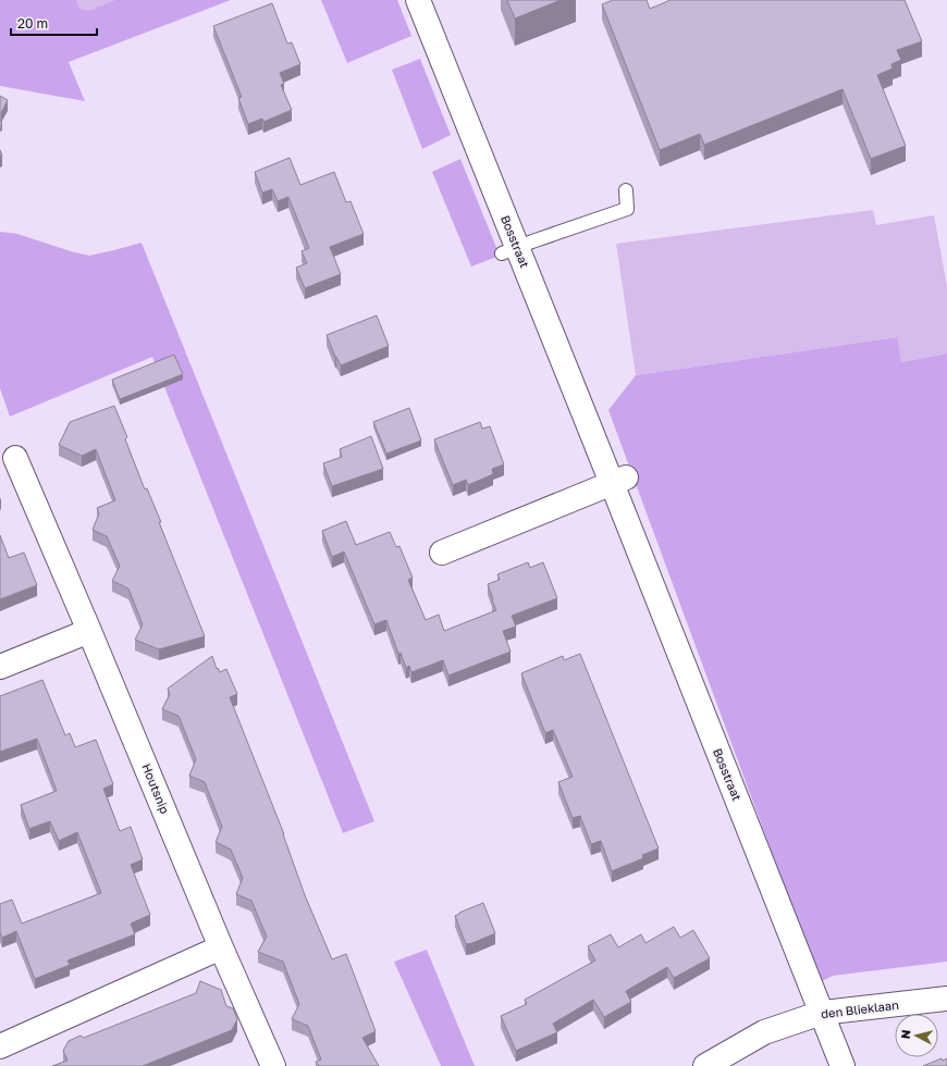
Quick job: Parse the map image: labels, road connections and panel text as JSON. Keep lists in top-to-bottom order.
{
  "streets": {
    "street": ["Bosstraat", "Houtsnip", "den Blieklaan"]
  },
  "crossings": [
    ["Bosstraat", "den Blieklaan"]
  ],
  "scale_bar": "20 m",
  "north": "left"
}
